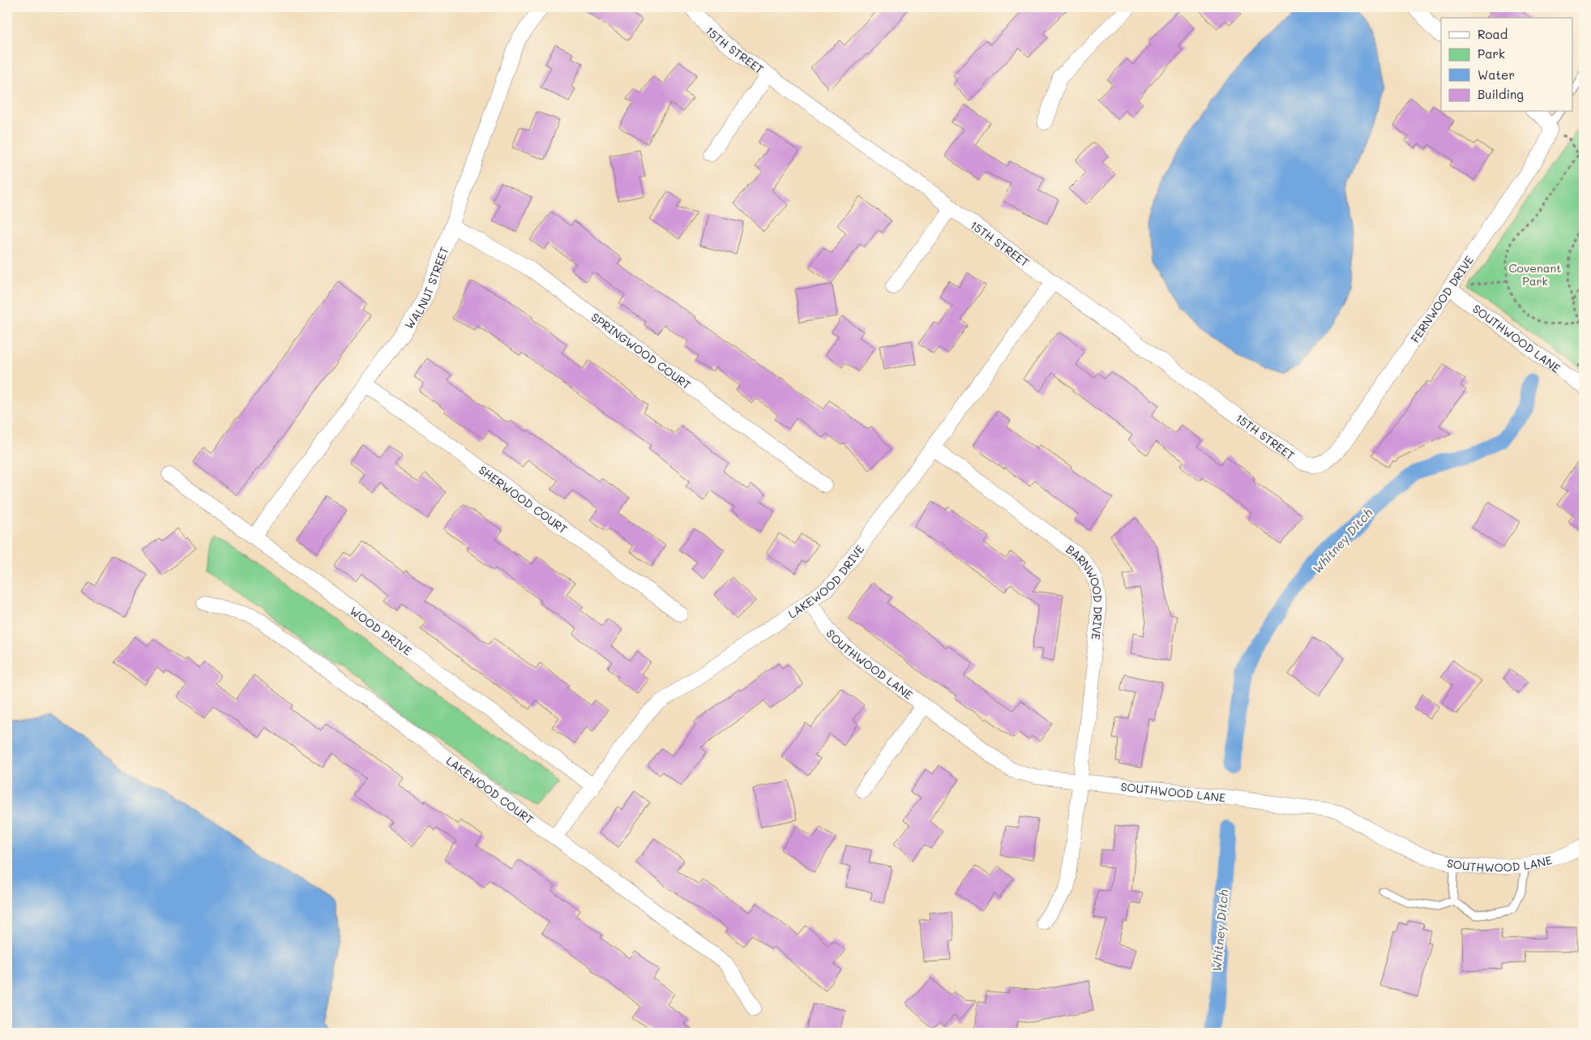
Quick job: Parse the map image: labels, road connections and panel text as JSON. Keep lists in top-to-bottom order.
{
  "streets": {
    "street": [
      "15TH STREET",
      "WALNUT STREET",
      "FERNWOOD DRIVE",
      "SOUTHWOOD LANE",
      "SPRINGWOOD COURT",
      "SHERWOOD COURT",
      "LAKEWOOD DRIVE",
      "BARNWOOD DRIVE",
      "WOOD DRIVE",
      "LAKEWOOD COURT"
    ]
  },
  "crossings": [
    ["15TH STREET", "FERNWOOD DRIVE"],
    ["15TH STREET", "LAKEWOOD DRIVE"],
    ["WALNUT STREET", "SPRINGWOOD COURT"],
    ["WALNUT STREET", "SHERWOOD COURT"],
    ["WALNUT STREET", "WOOD DRIVE"],
    ["FERNWOOD DRIVE", "SOUTHWOOD LANE"],
    ["SOUTHWOOD LANE", "LAKEWOOD DRIVE"],
    ["SOUTHWOOD LANE", "BARNWOOD DRIVE"],
    ["LAKEWOOD DRIVE", "BARNWOOD DRIVE"],
    ["LAKEWOOD DRIVE", "WOOD DRIVE"],
    ["LAKEWOOD DRIVE", "LAKEWOOD COURT"]
  ],
  "water": ["Whitney Ditch"],
  "parks": ["Covenant Park"],
  "legend": [
    "Road",
    "Park",
    "Water",
    "Building"
  ]
}
